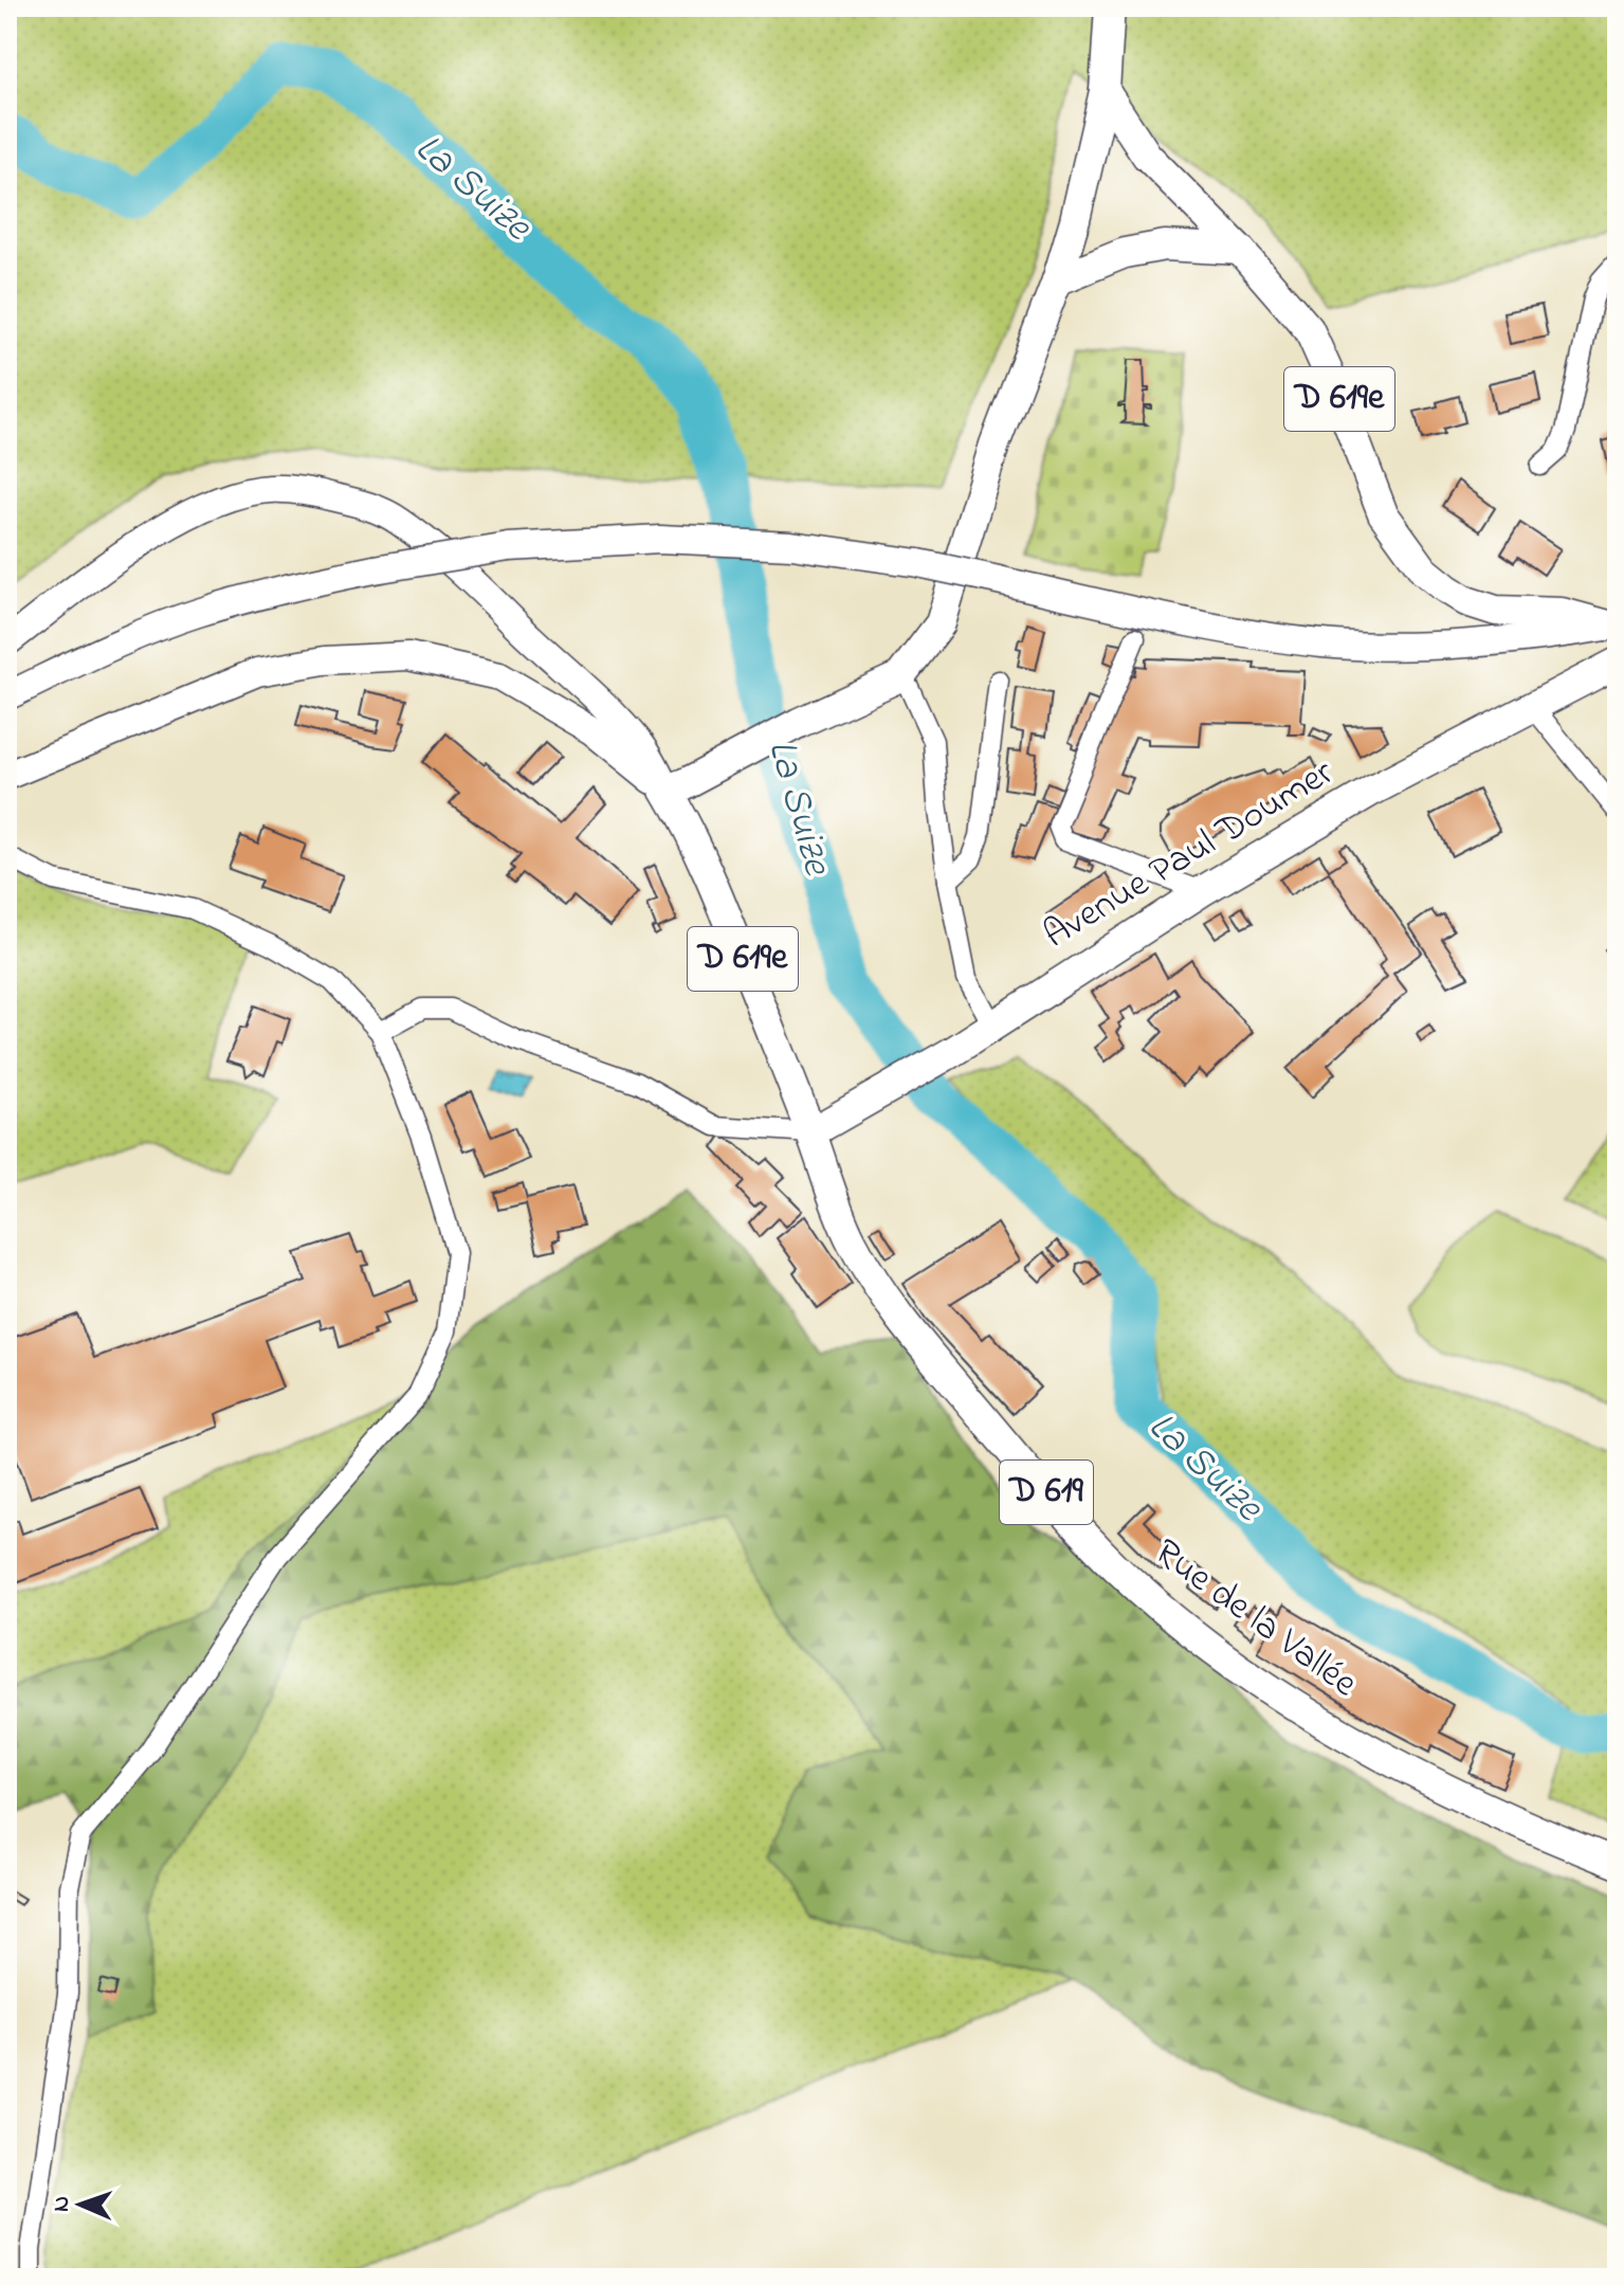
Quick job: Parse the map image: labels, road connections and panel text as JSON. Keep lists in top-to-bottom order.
{
  "streets": {
    "main road": [
      "D 619e",
      "Avenue Paul Doumer",
      "D 619",
      "Rue de la Vallée"
    ]
  },
  "crossings": [
    ["Avenue Paul Doumer", "Rue de la Vallée"]
  ],
  "water": ["La Suize"],
  "north": "left"
}
